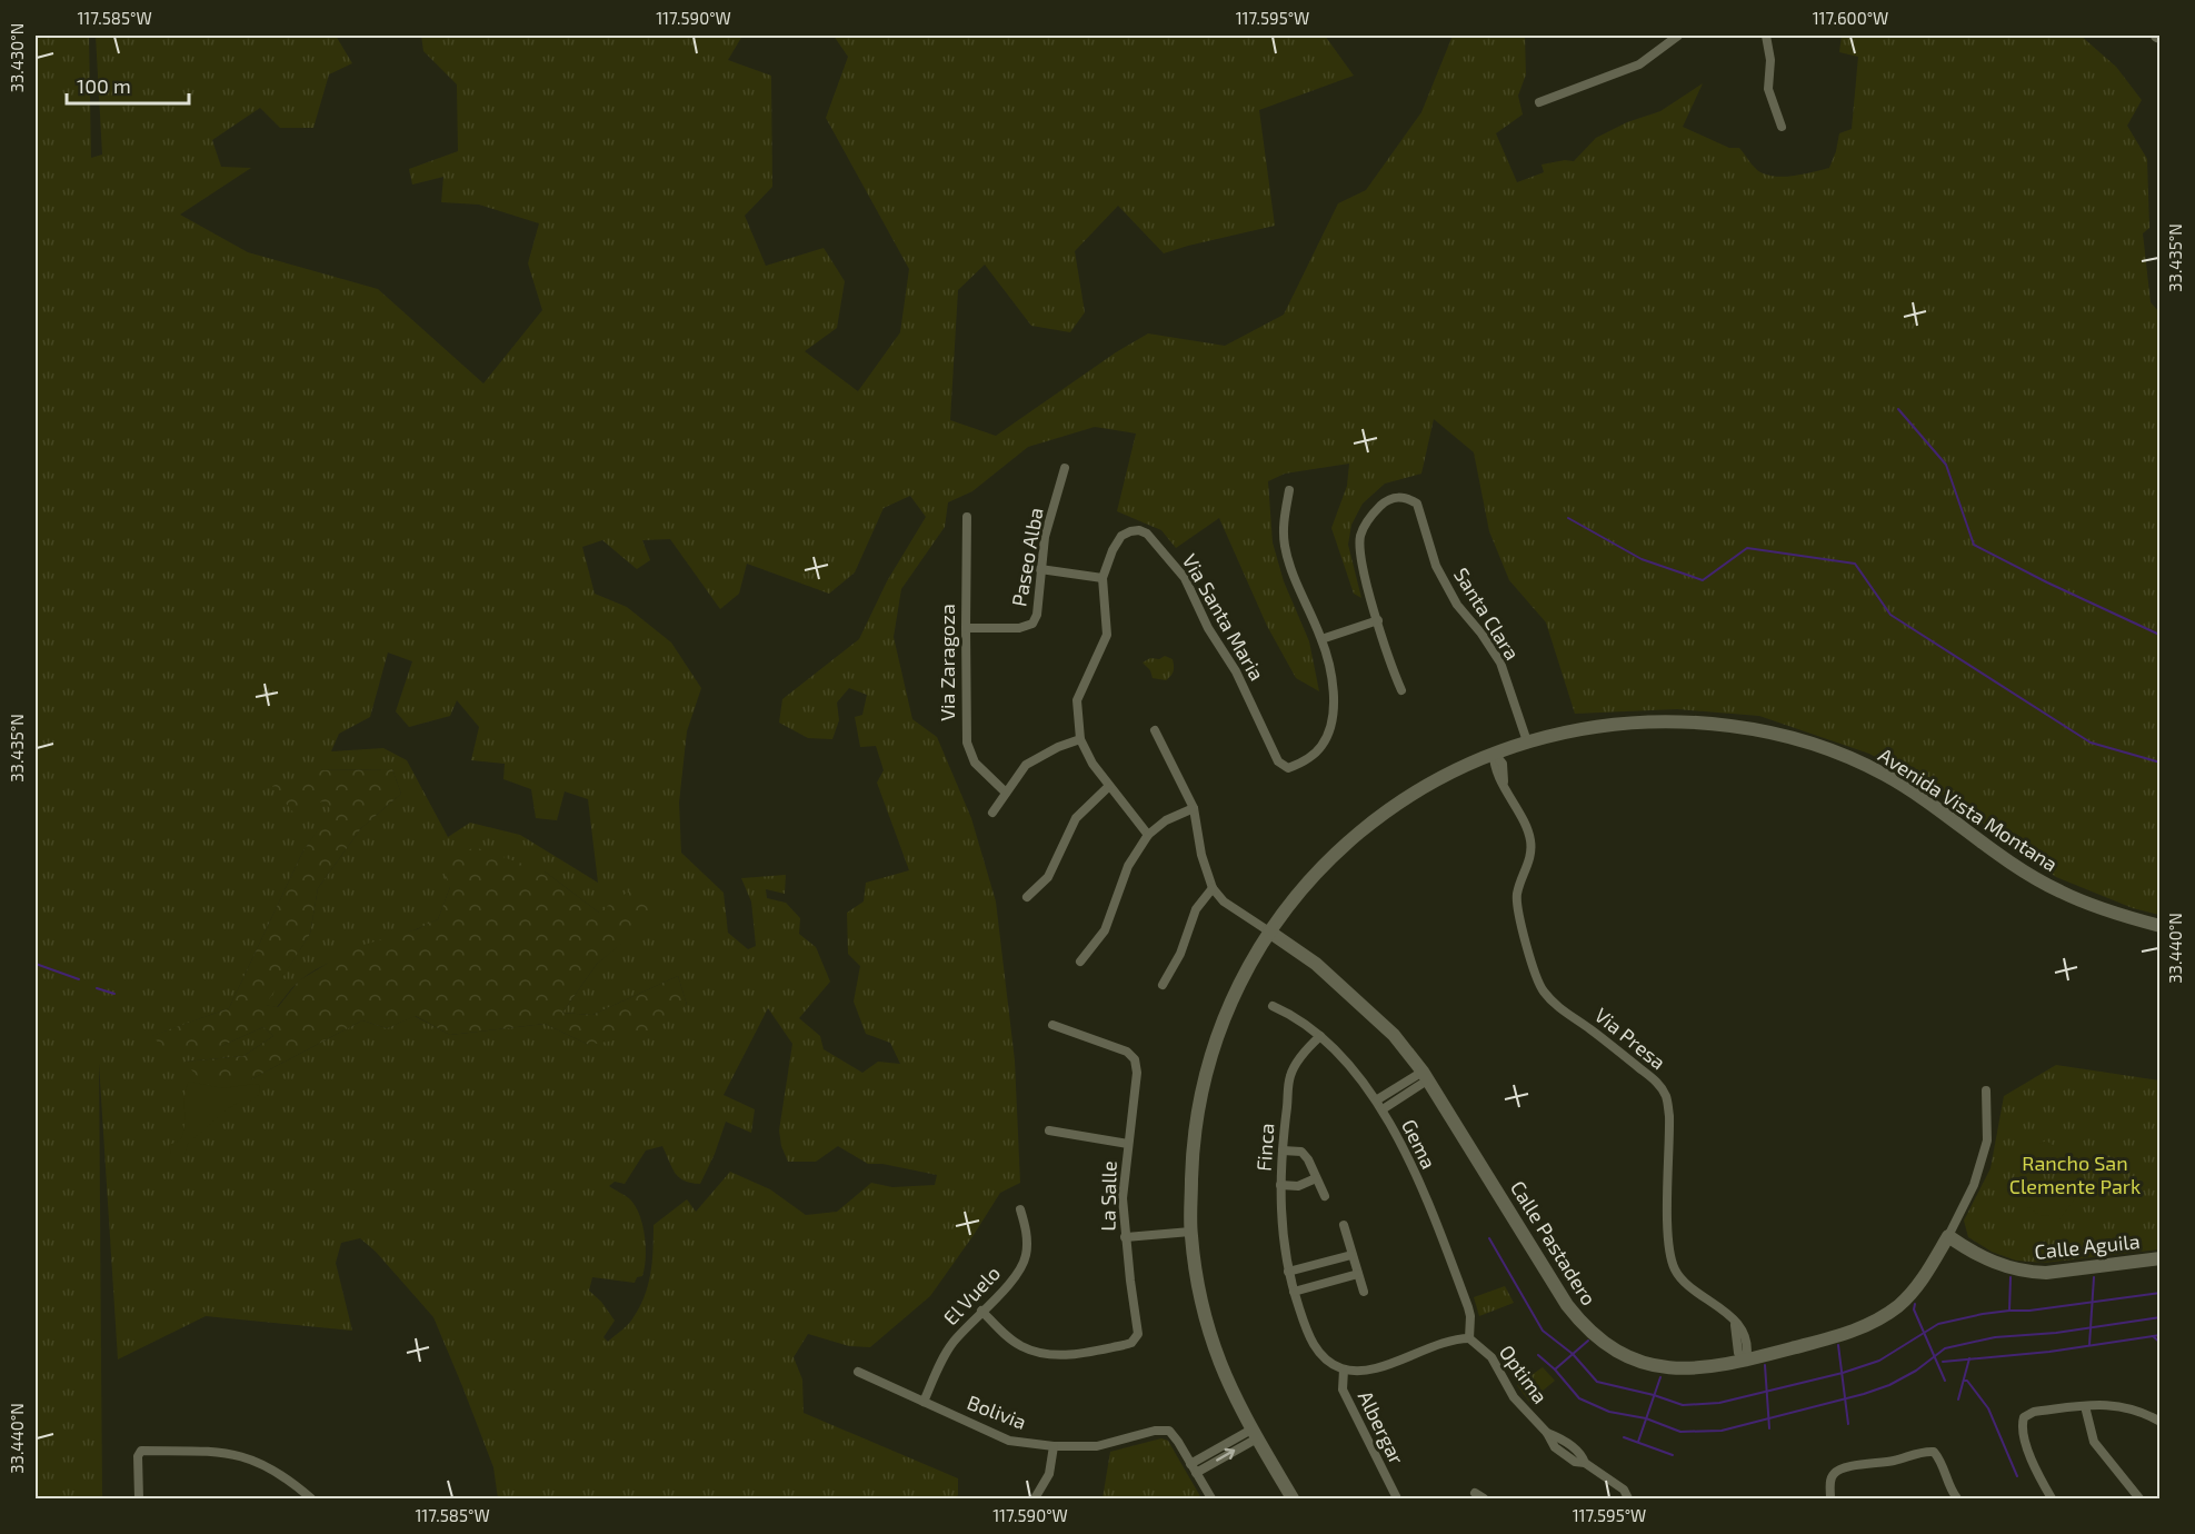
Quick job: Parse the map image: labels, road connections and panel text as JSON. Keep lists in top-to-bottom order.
{
  "streets": {
    "street": [
      "Paseo Alba",
      "Santa Clara",
      "Via Santa Maria",
      "Via Zaragoza",
      "Avenida Vista Montana",
      "Via Presa",
      "Gema",
      "Finca",
      "La Salle",
      "Calle Pastadero",
      "Calle Aguila",
      "El Vuelo",
      "Optima",
      "Bolivia",
      "Albergar"
    ]
  },
  "crossings": [
    ["Paseo Alba", "Via Zaragoza"],
    ["Santa Clara", "Avenida Vista Montana"],
    ["Avenida Vista Montana", "Via Presa"],
    ["Avenida Vista Montana", "Calle Pastadero"],
    ["Via Presa", "Calle Pastadero"],
    ["Gema", "Finca"],
    ["Gema", "Optima"],
    ["Finca", "Albergar"],
    ["La Salle", "El Vuelo"],
    ["Calle Pastadero", "Calle Aguila"],
    ["El Vuelo", "Bolivia"]
  ],
  "parks": ["Rancho San Clemente Park"],
  "scale_bar": "100 m",
  "coordinates": [
    "117.585°W",
    "117.590°W",
    "117.595°W",
    "117.600°W",
    "33.430°N",
    "33.435°N",
    "33.440°N"
  ]
}
